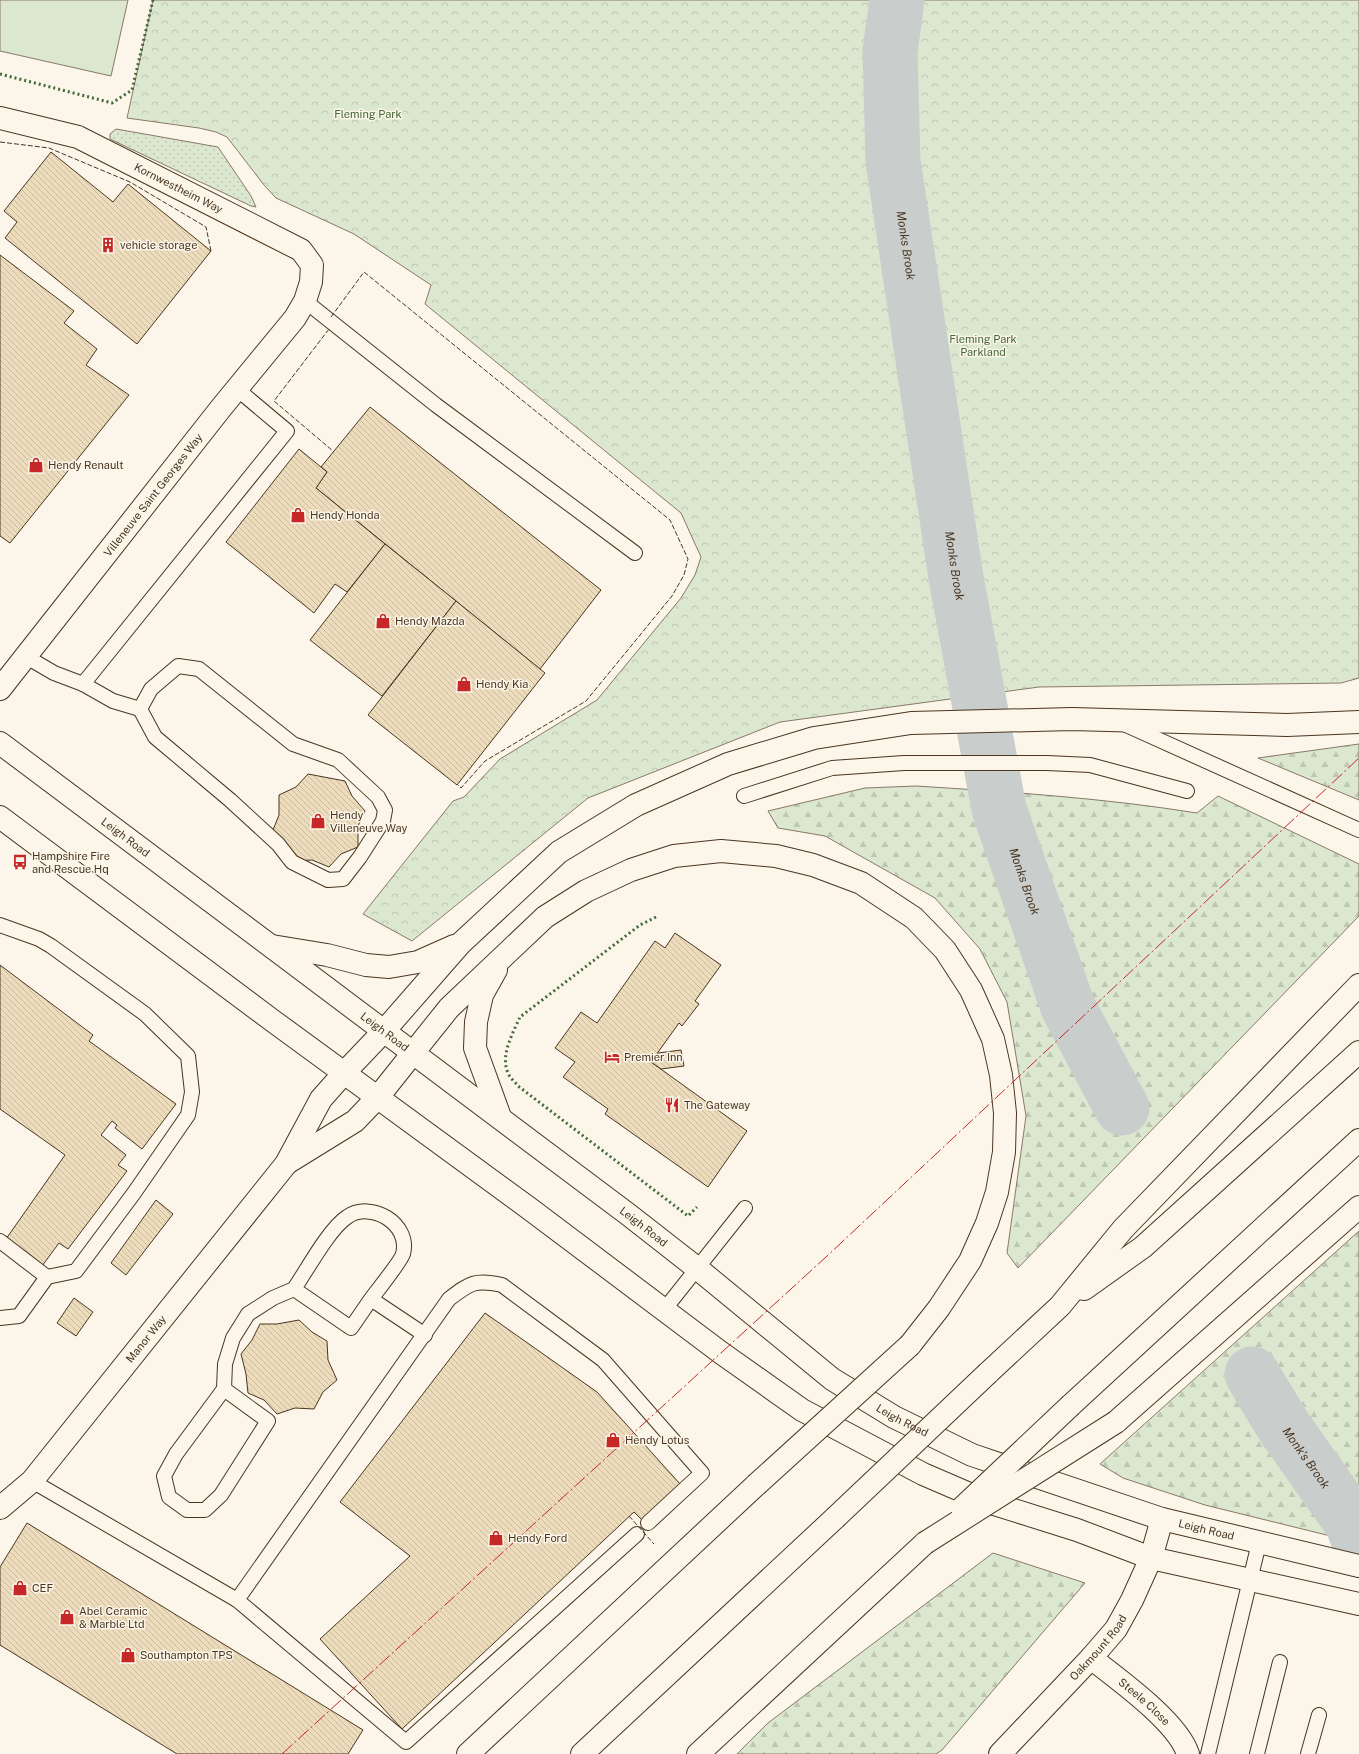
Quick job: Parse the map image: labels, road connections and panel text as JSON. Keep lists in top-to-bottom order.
{
  "streets": {
    "main road": [
      "Kornwestheim Way",
      "Villeneuve Saint Georges Way",
      "Leigh Road",
      "Manor Way",
      "Oakmount Road",
      "Steele Close"
    ]
  },
  "crossings": [
    ["Kornwestheim Way", "Villeneuve Saint Georges Way"],
    ["Leigh Road", "Manor Way"],
    ["Leigh Road", "Oakmount Road"],
    ["Oakmount Road", "Steele Close"]
  ],
  "water": ["Monks Brook", "Monk's Brook"],
  "parks": ["Fleming Park", "Fleming Park Parkland"],
  "places": {
    "building": ["vehicle storage"],
    "shop": [
      "Hendy Renault",
      "Hendy Honda",
      "Hendy Mazda",
      "Hendy Kia",
      "Hendy Villeneuve Way",
      "Hendy Lotus",
      "Hendy Ford",
      "CEF",
      "Abel Ceramic & Marble Ltd",
      "Southampton TPS"
    ],
    "bus stop": ["Hampshire Fire and Rescue Hq"],
    "hotel": ["Premier Inn"],
    "restaurant": ["The Gateway"]
  }
}
